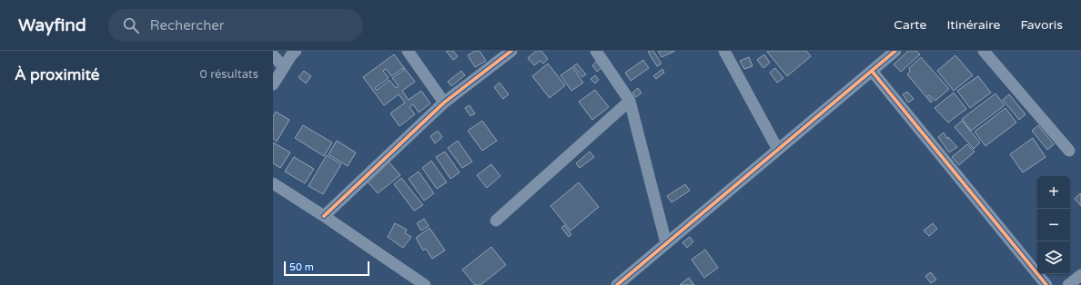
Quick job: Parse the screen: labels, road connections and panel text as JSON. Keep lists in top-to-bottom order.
{
  "scale_bar": "50 m",
  "page": {
    "header": "Wayfind",
    "search": "Rechercher",
    "nav": ["Carte", "Itinéraire", "Favoris"],
    "heading": ["À proximité", "0 résultats"],
    "map_buttons": ["+", "−"],
    "scale": "50 m"
  }
}
